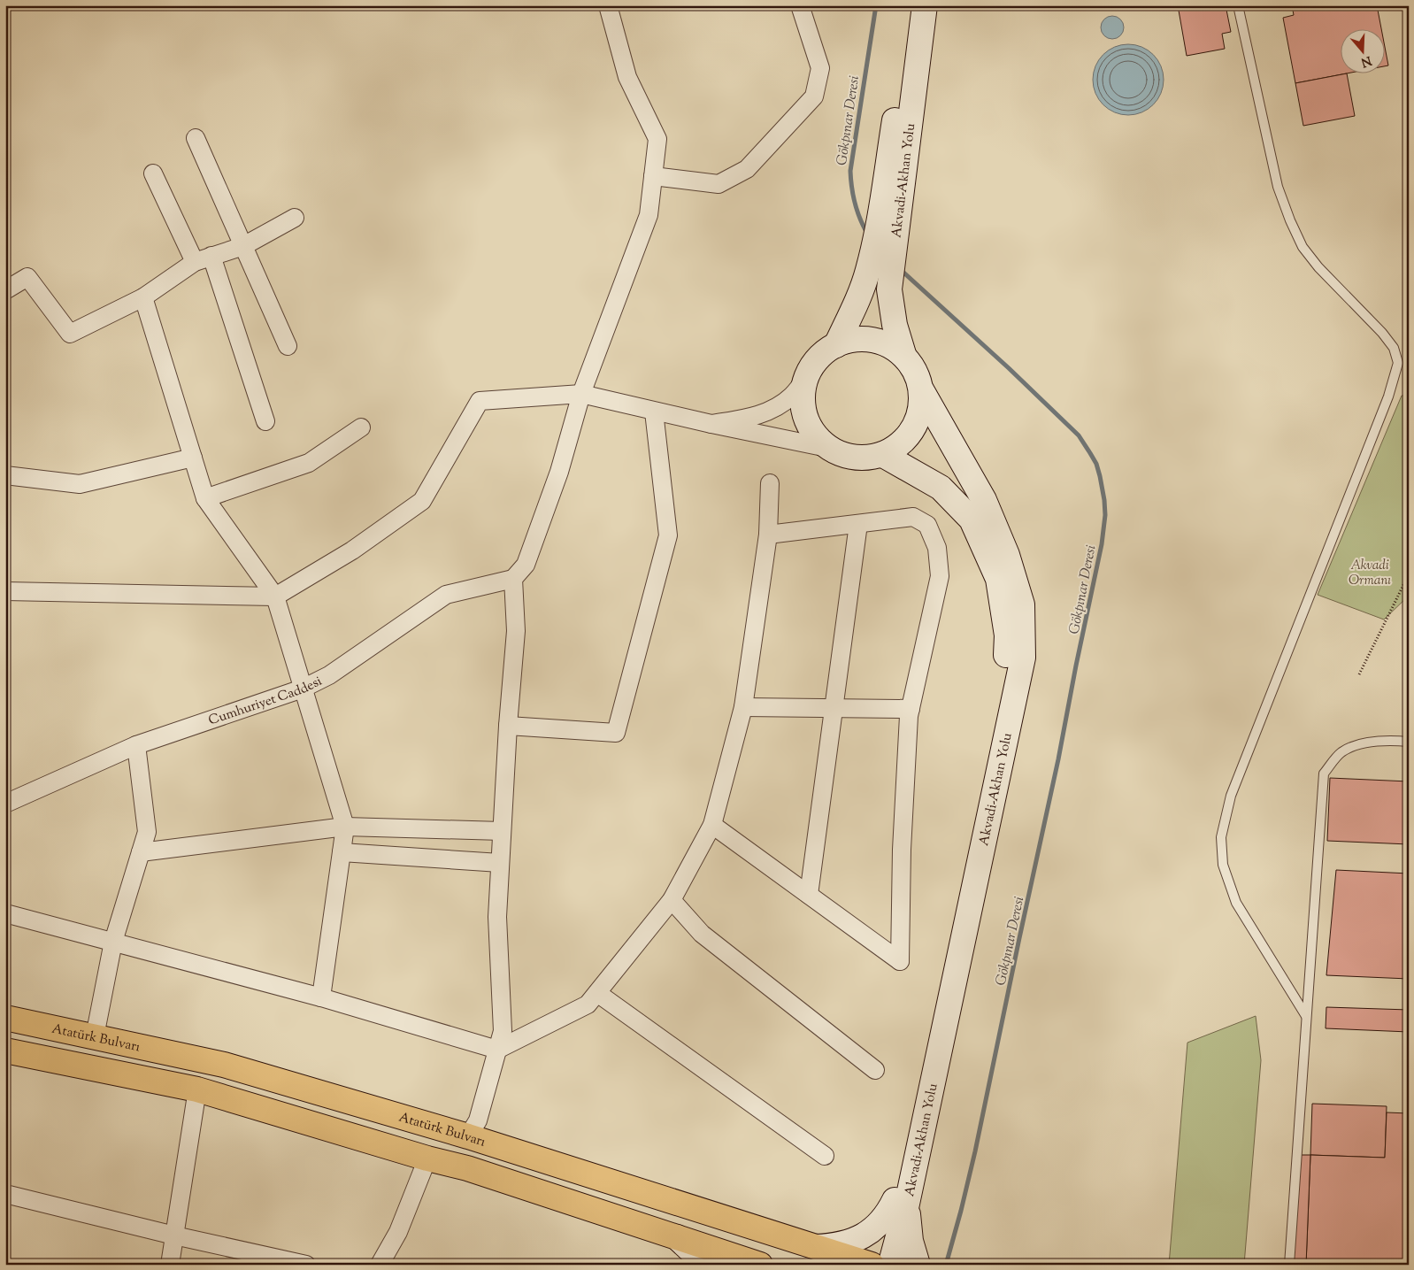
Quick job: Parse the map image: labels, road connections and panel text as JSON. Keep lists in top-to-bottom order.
{
  "streets": {
    "main road": ["Akvadi-Akhan Yolu", "Atatürk Bulvarı"],
    "street": ["Cumhuriyet Caddesi"]
  },
  "water": ["Gökpınar Deresi"],
  "parks": ["Akvadi Ormanı"],
  "north": "bottom"
}
